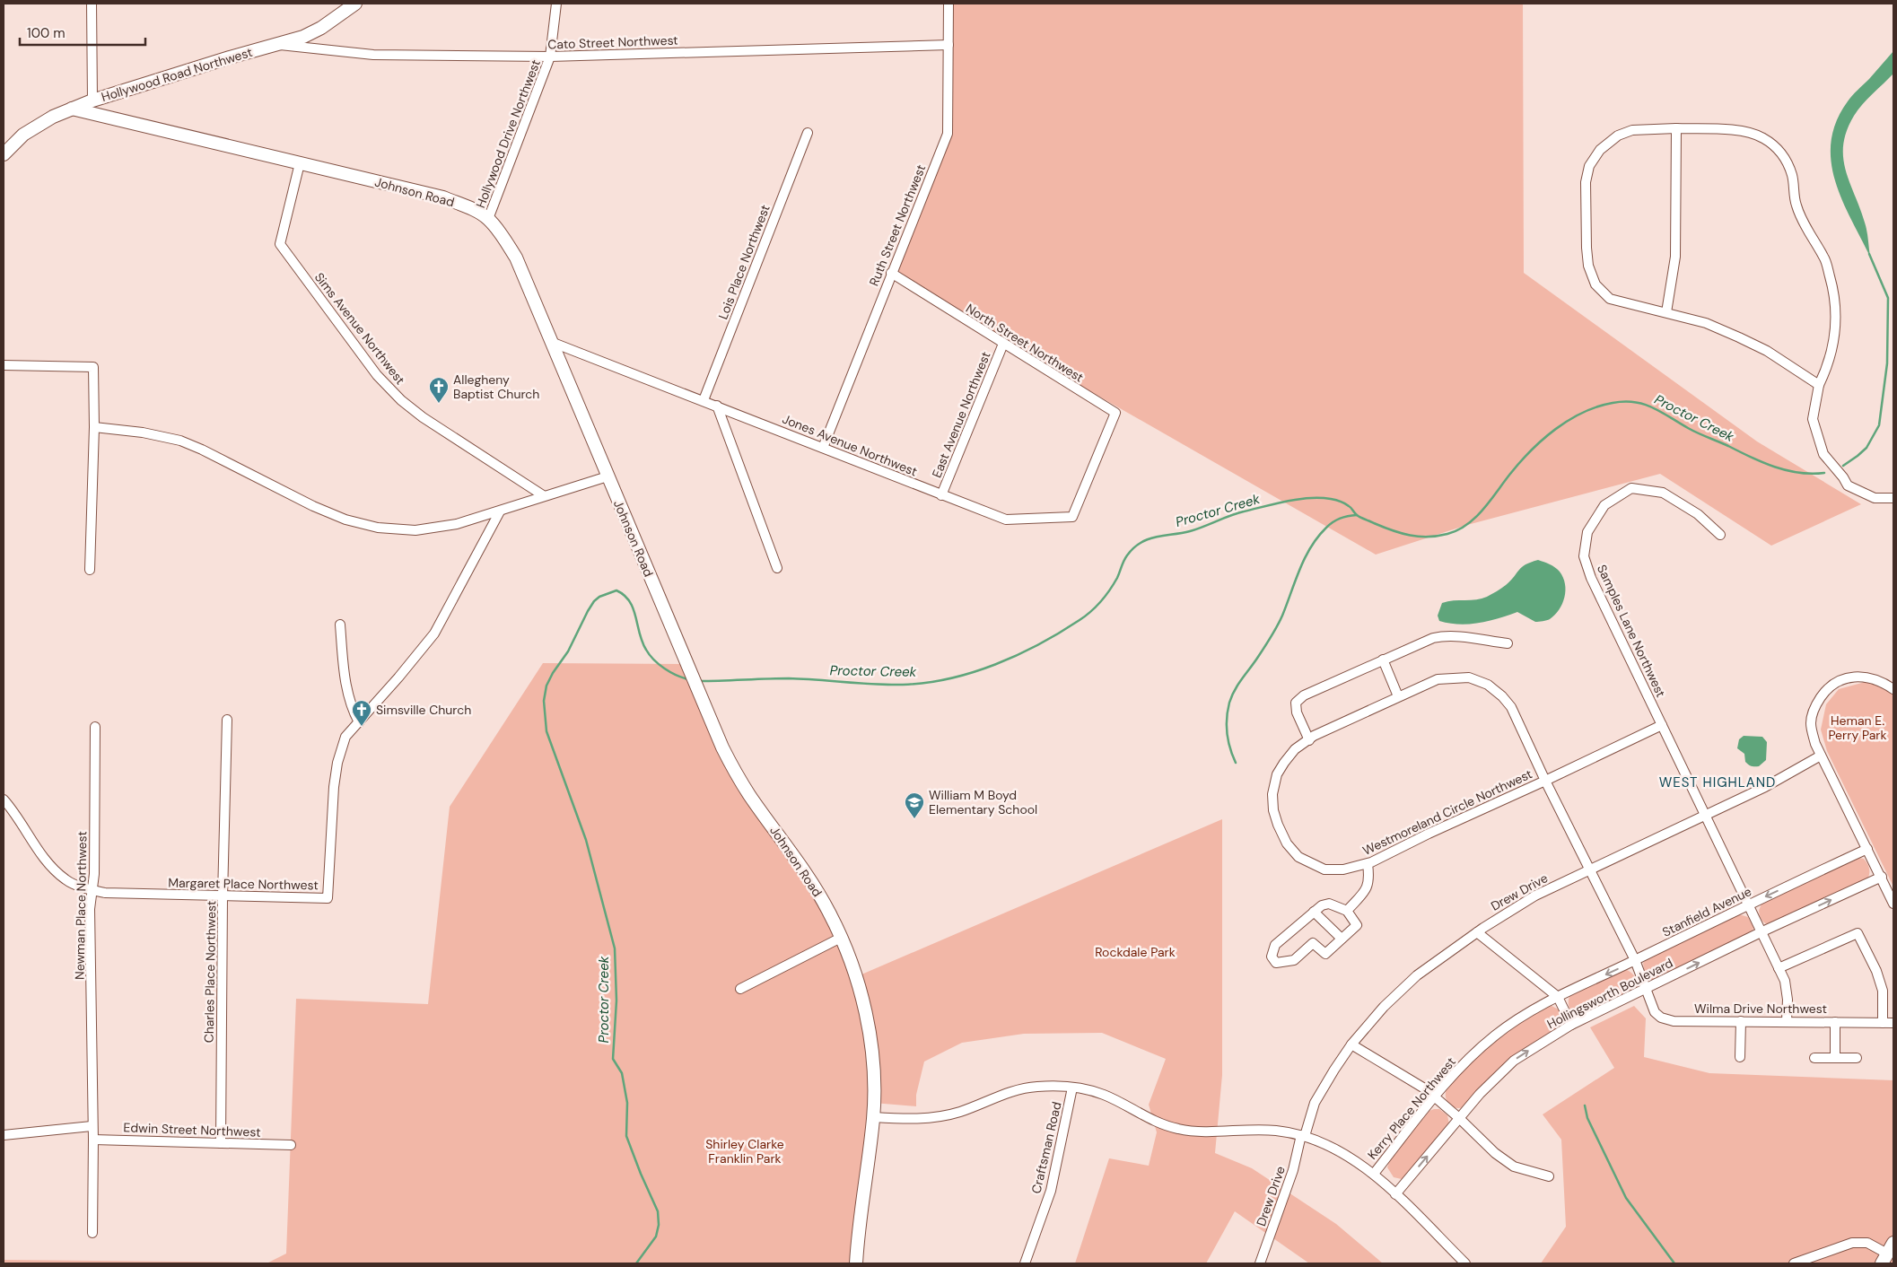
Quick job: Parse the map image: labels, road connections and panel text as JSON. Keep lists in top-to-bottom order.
{
  "streets": {
    "street": [
      "Cato Street Northwest",
      "Hollywood Road Northwest",
      "Hollywood Drive Northwest",
      "Johnson Road",
      "Ruth Street Northwest",
      "Lois Place Northwest",
      "Sims Avenue Northwest",
      "North Street Northwest",
      "East Avenue Northwest",
      "Jones Avenue Northwest",
      "Samples Lane Northwest",
      "Westmoreland Circle Northwest",
      "Margaret Place Northwest",
      "Drew Drive",
      "Newman Place Northwest",
      "Stanfield Avenue",
      "Charles Place Northwest",
      "Hollingsworth Boulevard",
      "Wilma Drive Northwest",
      "Kerry Place Northwest",
      "Edwin Street Northwest",
      "Craftsman Road"
    ]
  },
  "crossings": [
    ["Cato Street Northwest", "Hollywood Road Northwest"],
    ["Cato Street Northwest", "Hollywood Drive Northwest"],
    ["Cato Street Northwest", "Ruth Street Northwest"],
    ["Hollywood Road Northwest", "Johnson Road"],
    ["Hollywood Drive Northwest", "Johnson Road"],
    ["Johnson Road", "Sims Avenue Northwest"],
    ["Johnson Road", "Jones Avenue Northwest"],
    ["Ruth Street Northwest", "North Street Northwest"],
    ["Ruth Street Northwest", "Jones Avenue Northwest"],
    ["Lois Place Northwest", "Jones Avenue Northwest"],
    ["North Street Northwest", "East Avenue Northwest"],
    ["North Street Northwest", "Jones Avenue Northwest"],
    ["East Avenue Northwest", "Jones Avenue Northwest"],
    ["Samples Lane Northwest", "Drew Drive"],
    ["Samples Lane Northwest", "Stanfield Avenue"],
    ["Samples Lane Northwest", "Hollingsworth Boulevard"],
    ["Samples Lane Northwest", "Wilma Drive Northwest"],
    ["Margaret Place Northwest", "Newman Place Northwest"],
    ["Margaret Place Northwest", "Charles Place Northwest"],
    ["Newman Place Northwest", "Edwin Street Northwest"],
    ["Stanfield Avenue", "Kerry Place Northwest"],
    ["Charles Place Northwest", "Edwin Street Northwest"],
    ["Hollingsworth Boulevard", "Wilma Drive Northwest"]
  ],
  "one_way": ["Stanfield Avenue", "Hollingsworth Boulevard"],
  "districts": ["WEST HIGHLAND"],
  "water": ["Proctor Creek"],
  "parks": ["Heman E. Perry Park", "Rockdale Park", "Shirley Clarke Franklin Park"],
  "places": {
    "church": ["Allegheny Baptist Church", "Simsville Church"],
    "school or university": ["William M Boyd Elementary School"]
  },
  "scale_bar": "100 m"
}
